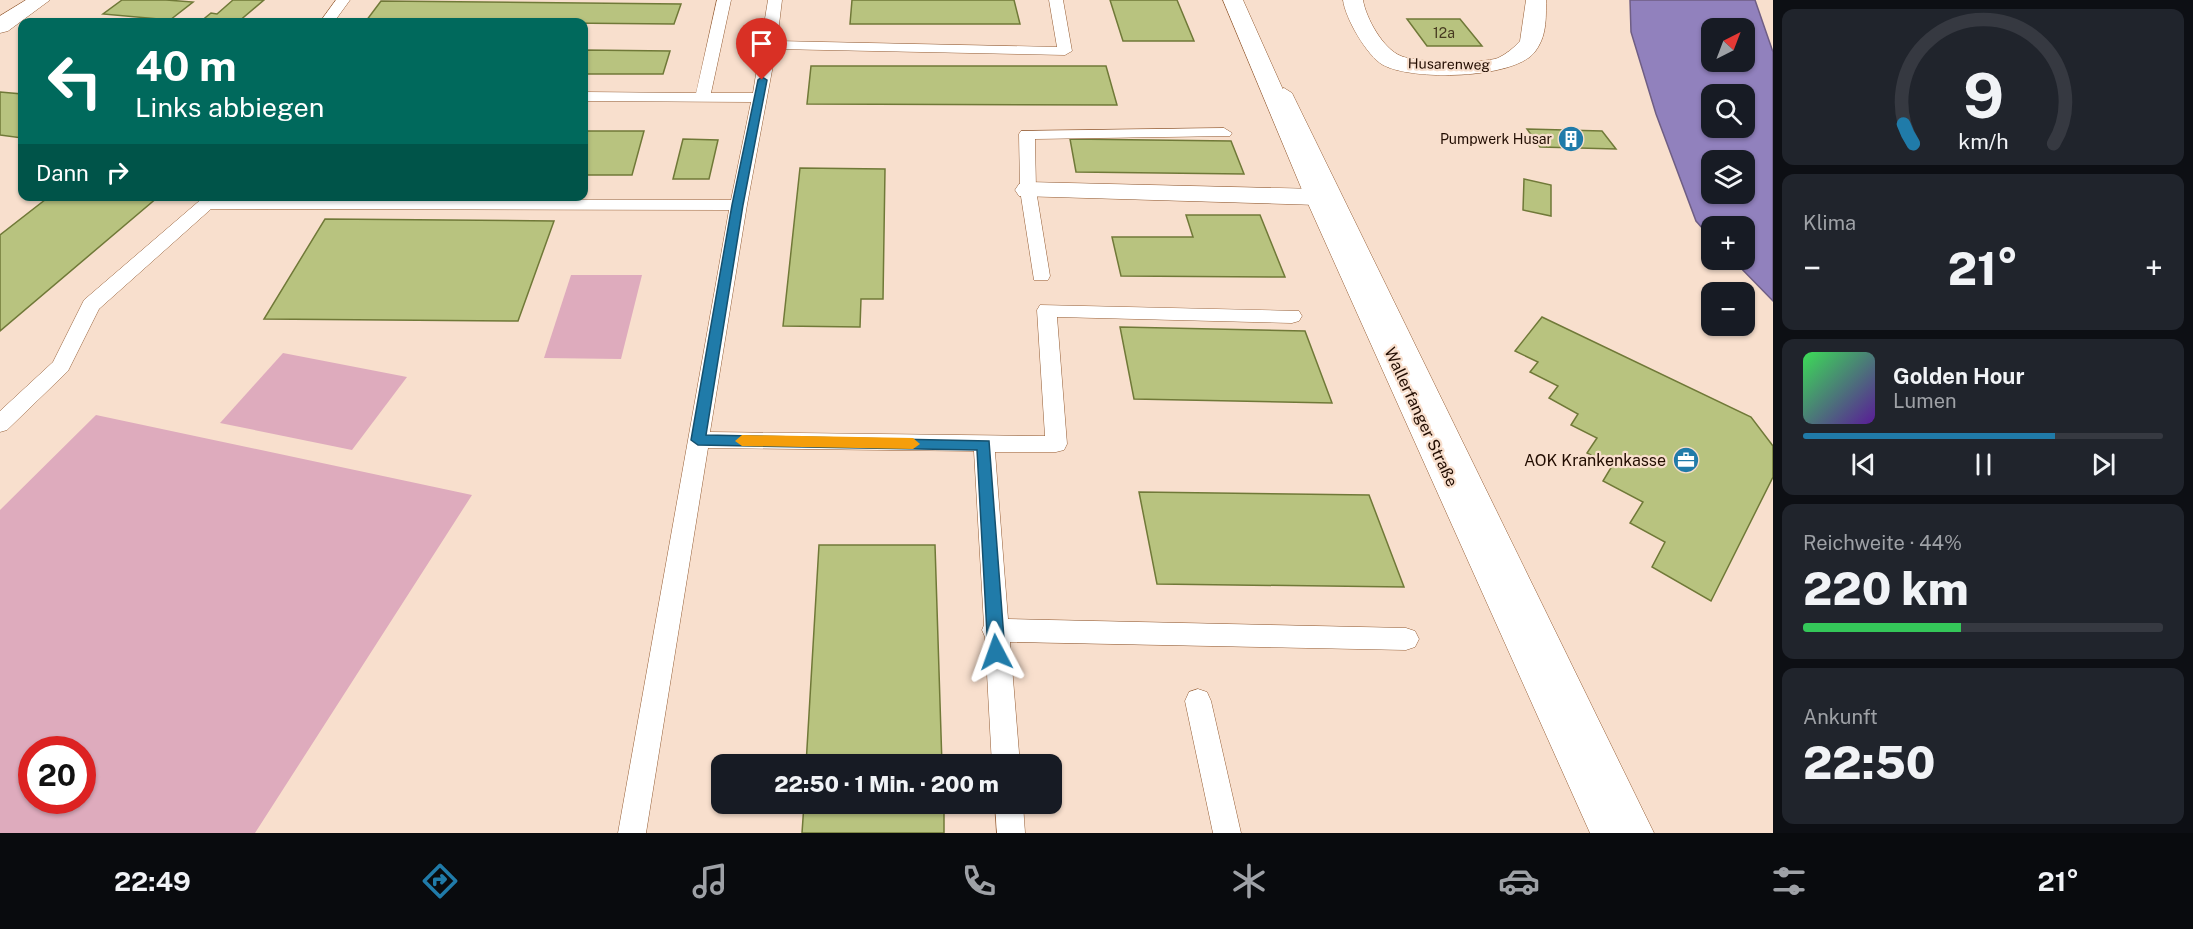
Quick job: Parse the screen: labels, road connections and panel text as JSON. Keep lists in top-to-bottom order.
{
  "streets": {
    "main road": ["Husarenweg", "Wallerfanger Straße"]
  },
  "places": {
    "building": ["Pumpwerk Husar"],
    "office": ["AOK Krankenkasse"]
  },
  "house_numbers": ["12a"],
  "north": "top right",
  "page": {
    "map_buttons": ["+", "−"],
    "turn": ["40 m", "Links abbiegen"],
    "then": "Dann",
    "tile": [
      "Klima",
      ["Reichweite · 44%", "220 km"],
      ["Ankunft", "22:50"]
    ],
    "heat": ["−", "21°", "+"],
    "song": ["Golden Hour", "Lumen"],
    "limit": "20",
    "trip": "22:50 · 1 Min. · 200 m",
    "tabs": ["22:49", "21°"],
    "gauge": ["9", "km/h"]
  }
}
